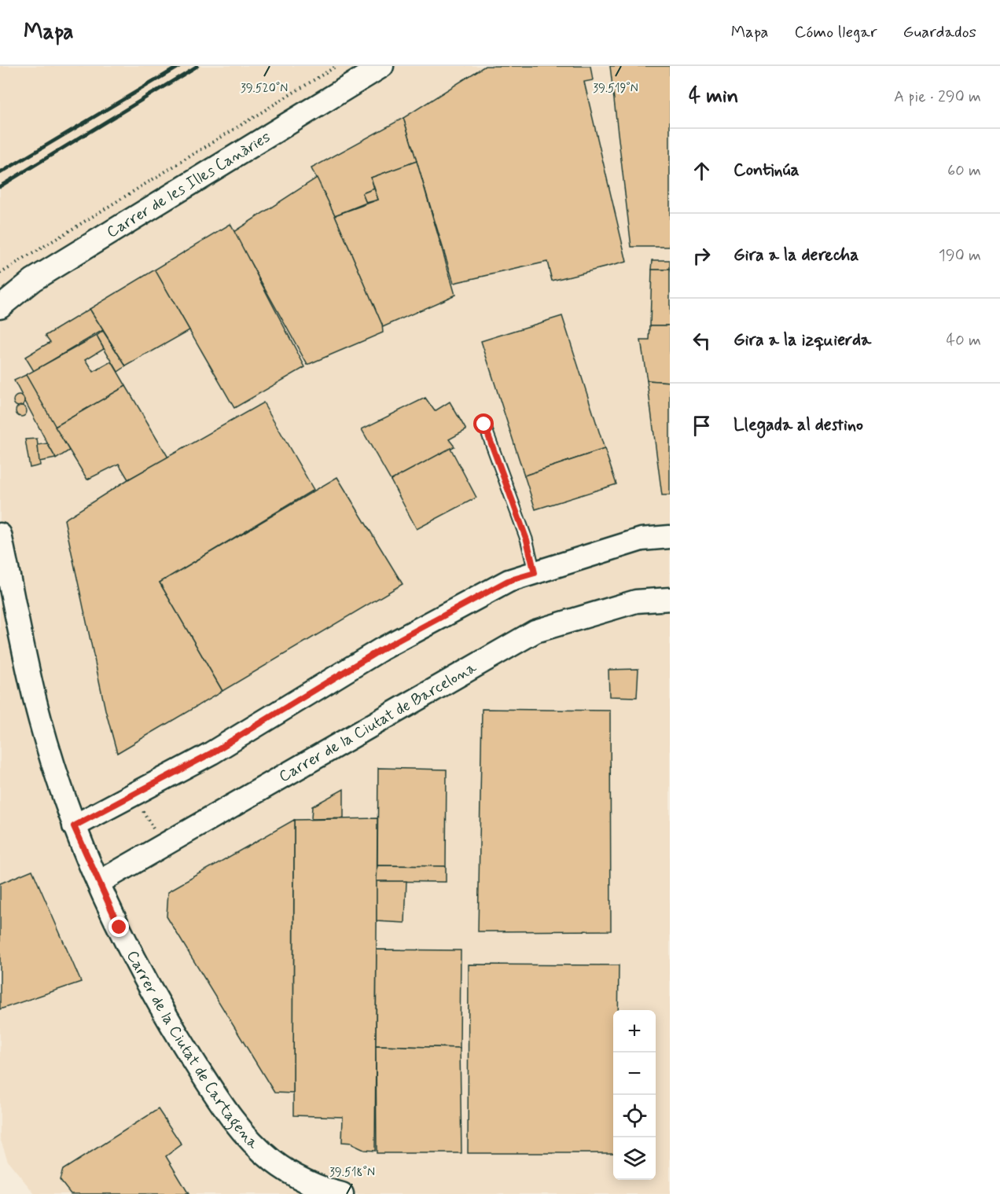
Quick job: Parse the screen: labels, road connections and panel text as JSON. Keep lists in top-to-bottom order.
{
  "streets": {
    "street": ["Carrer de les Illes Canàries", "Carrer de la Ciutat de Barcelona", "Carrer de la Ciutat de Cartagena"]
  },
  "crossings": [
    ["Carrer de la Ciutat de Barcelona", "Carrer de la Ciutat de Cartagena"]
  ],
  "page": {
    "header": "Mapa",
    "nav": ["Mapa", "Cómo llegar", "Guardados"],
    "heading": ["4 min", "A pie · 290 m"],
    "list": [
      ["Continúa", "60 m"],
      ["Gira a la derecha", "190 m"],
      ["Gira a la izquierda", "40 m"],
      "Llegada al destino"
    ],
    "map_buttons": ["+", "−"]
  },
  "coordinates": ["39.520°N", "39.519°N", "39.518°N"]
}
